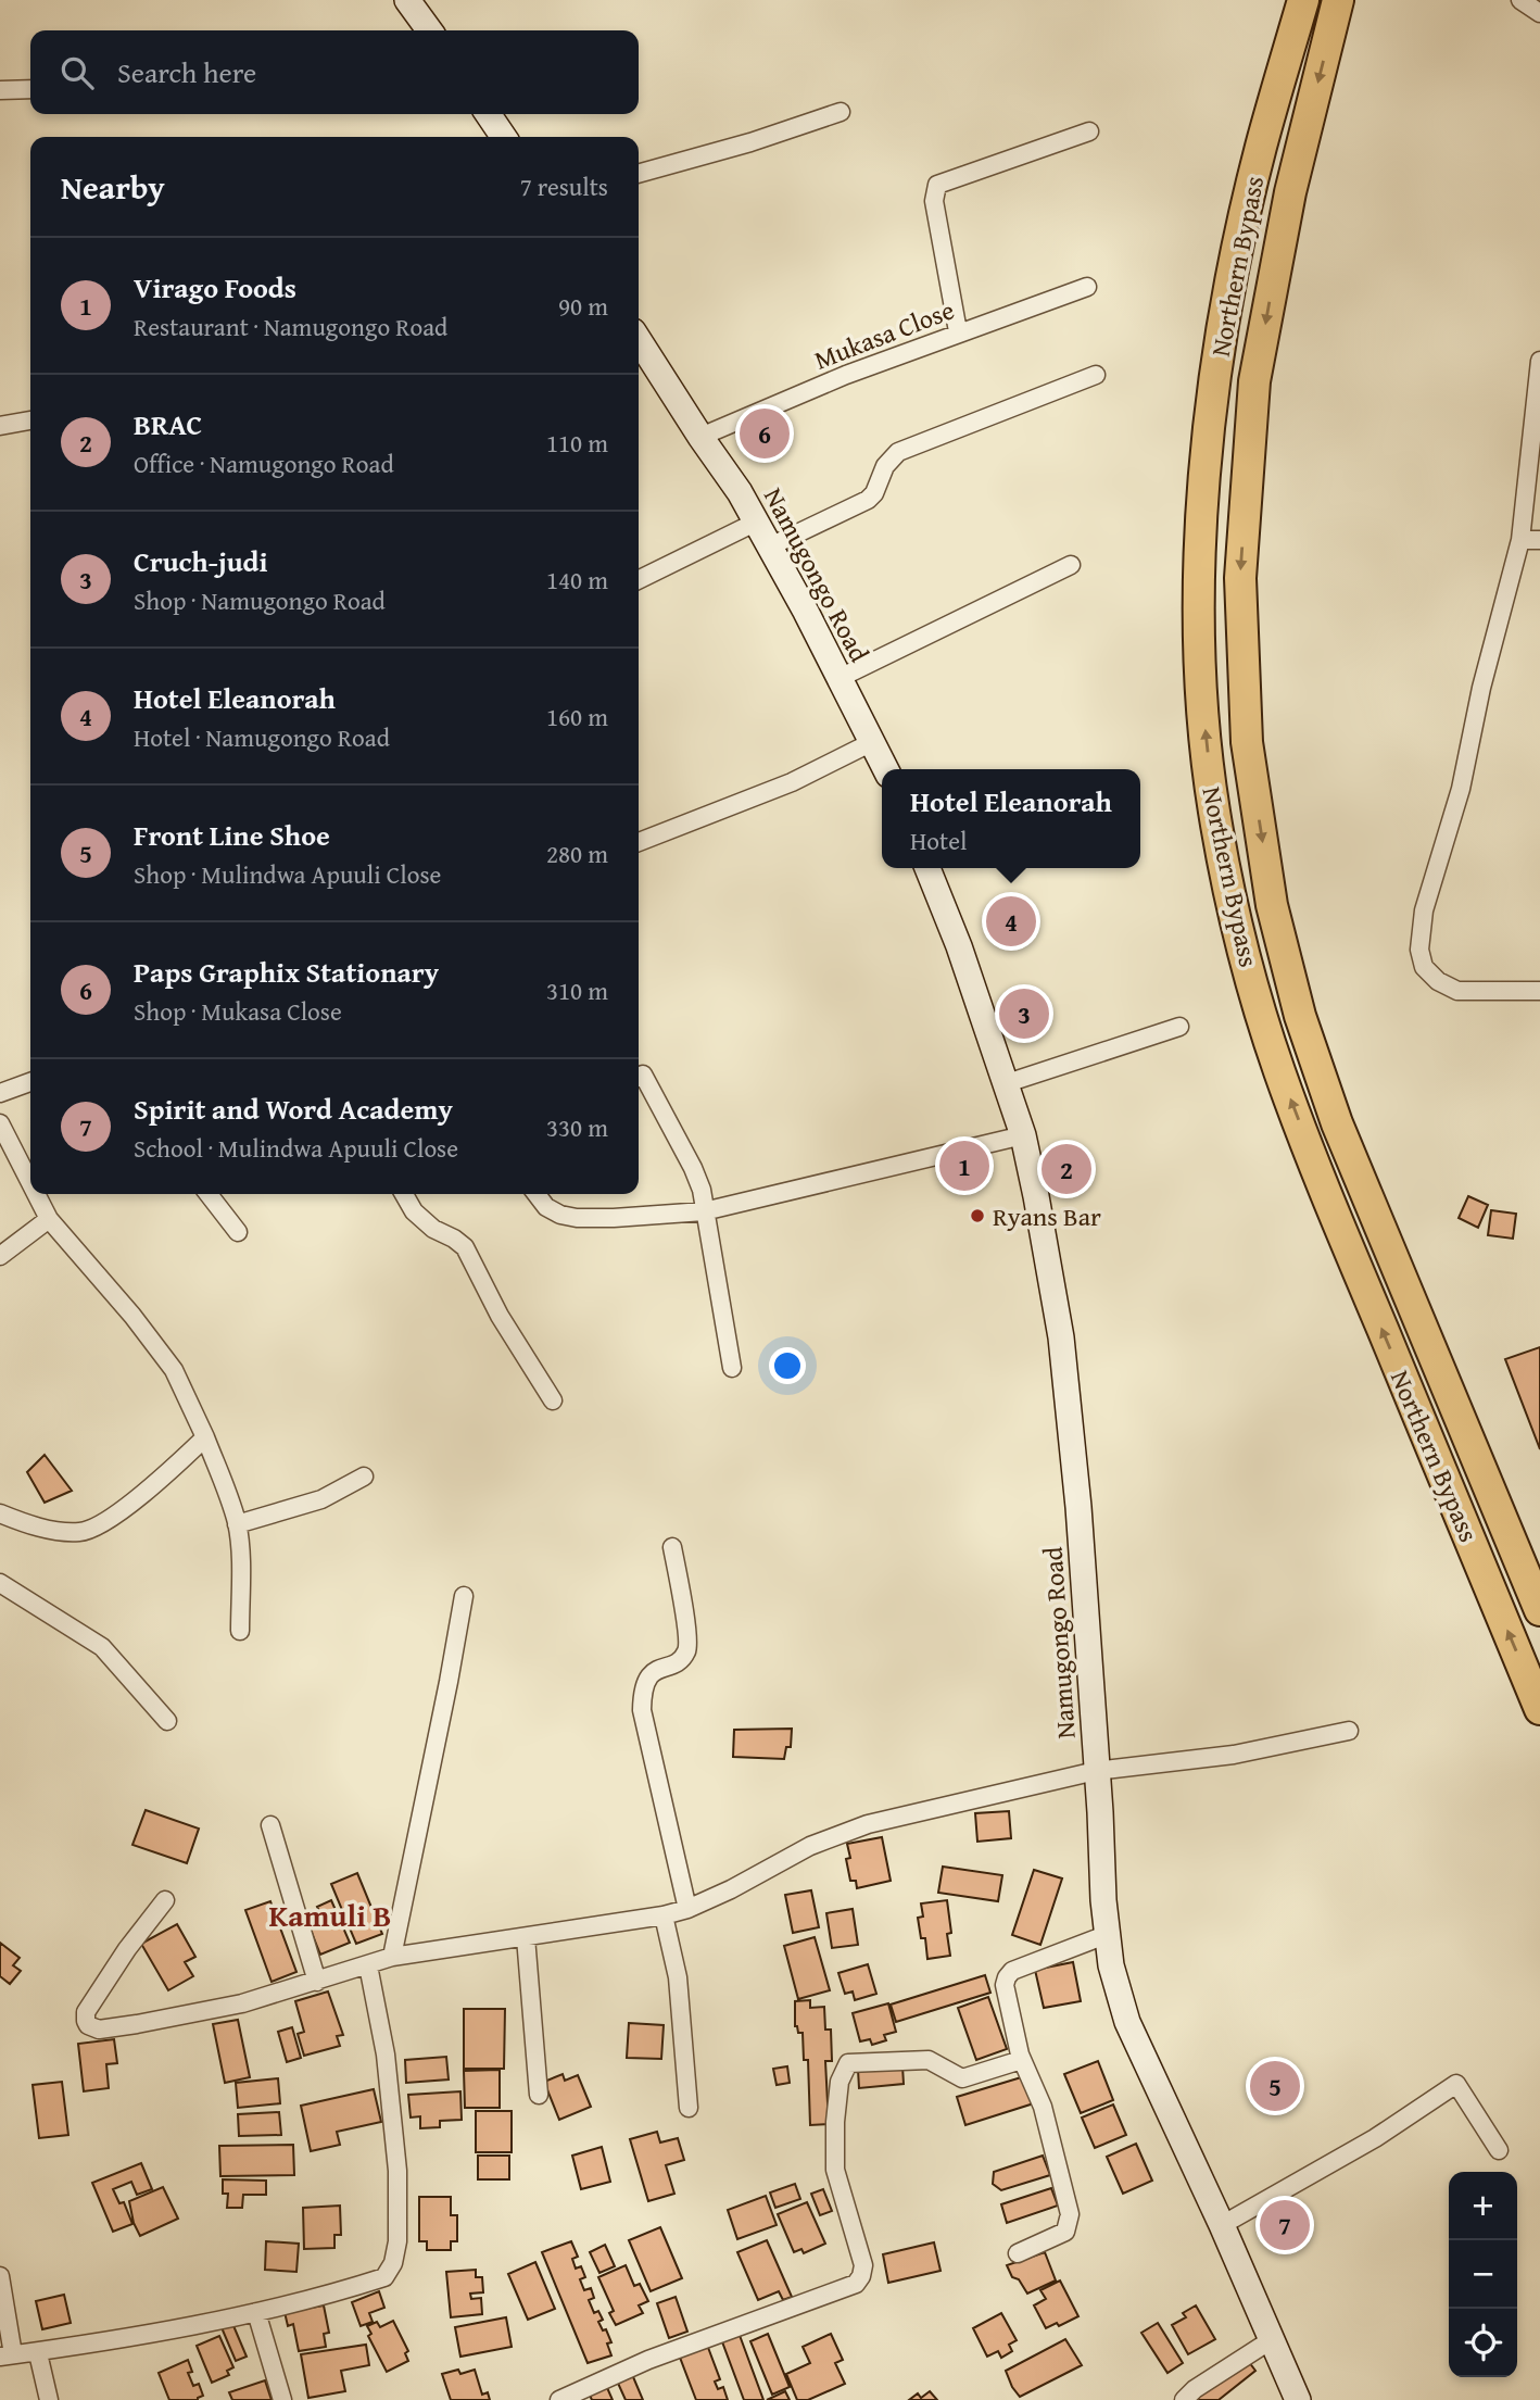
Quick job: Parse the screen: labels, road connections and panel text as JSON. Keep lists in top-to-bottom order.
{
  "streets": {
    "highway": ["Northern Bypass"],
    "main road": ["Namugongo Road"],
    "street": ["Mukasa Close"]
  },
  "crossings": [
    ["Mukasa Close", "Namugongo Road"]
  ],
  "districts": ["Kamuli B"],
  "places": ["Ryans Bar"],
  "page": {
    "search": "Search here",
    "heading": ["Nearby", "7 results"],
    "list": [
      {
        "mark": "1",
        "name": "Virago Foods",
        "note": "Restaurant · Namugongo Road",
        "value": "90 m"
      },
      {
        "mark": "2",
        "name": "BRAC",
        "note": "Office · Namugongo Road",
        "value": "110 m"
      },
      {
        "mark": "3",
        "name": "Cruch-judi",
        "note": "Shop · Namugongo Road",
        "value": "140 m"
      },
      {
        "mark": "4",
        "name": "Hotel Eleanorah",
        "note": "Hotel · Namugongo Road",
        "value": "160 m"
      },
      {
        "mark": "5",
        "name": "Front Line Shoe",
        "note": "Shop · Mulindwa Apuuli Close",
        "value": "280 m"
      },
      {
        "mark": "6",
        "name": "Paps Graphix Stationary",
        "note": "Shop · Mukasa Close",
        "value": "310 m"
      },
      {
        "mark": "7",
        "name": "Spirit and Word Academy",
        "note": "School · Mulindwa Apuuli Close",
        "value": "330 m"
      }
    ],
    "pins": [
      "6",
      "4",
      "3",
      "1",
      "2",
      "5",
      "7"
    ],
    "popup": ["Hotel Eleanorah", "Hotel"],
    "map_buttons": ["+", "−"]
  }
}
